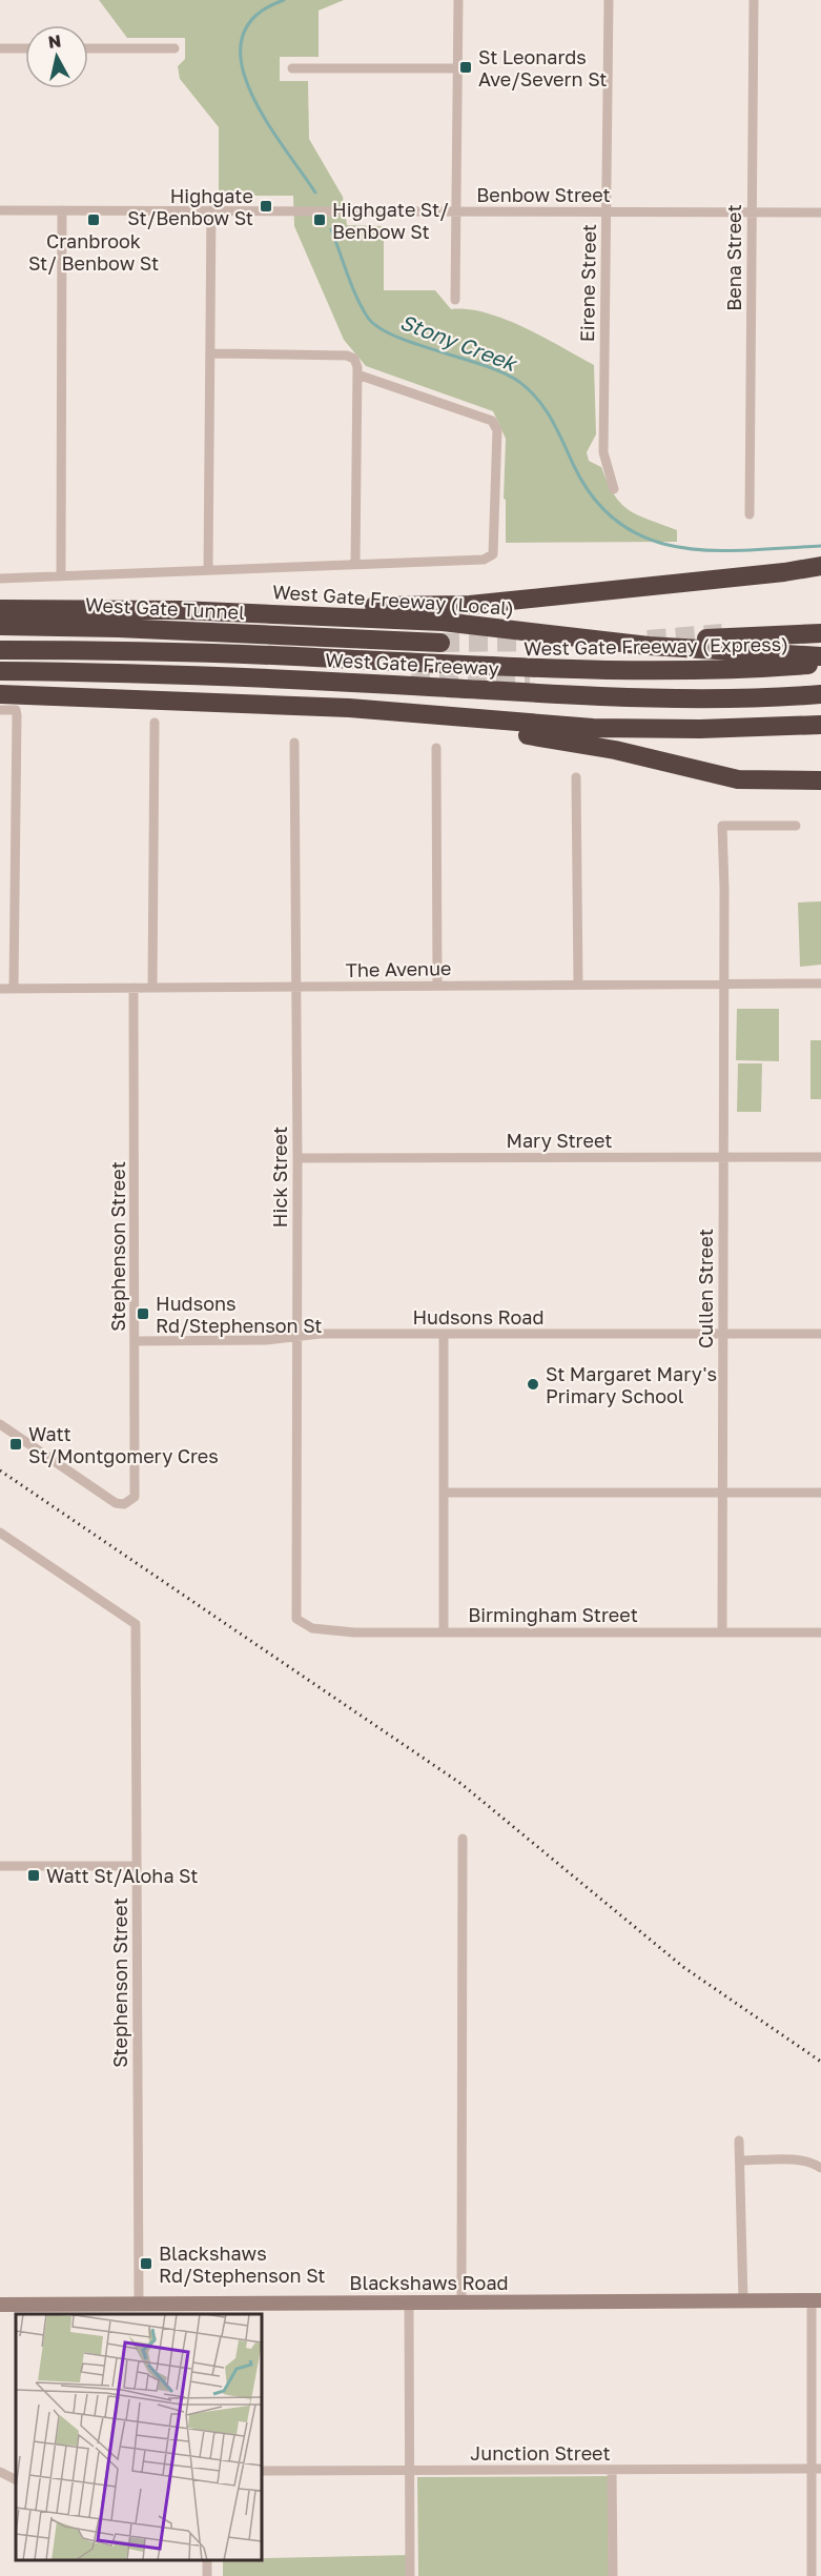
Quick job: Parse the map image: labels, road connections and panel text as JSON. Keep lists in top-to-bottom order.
{
  "streets": {
    "highway": [
      "West Gate Freeway (Local)",
      "West Gate Tunnel",
      "West Gate Freeway (Express)",
      "West Gate Freeway"
    ],
    "main road": ["Blackshaws Road"],
    "street": [
      "Benbow Street",
      "Bena Street",
      "Eirene Street",
      "The Avenue",
      "Mary Street",
      "Hick Street",
      "Stephenson Street",
      "Cullen Street",
      "Hudsons Road",
      "Birmingham Street",
      "Junction Street"
    ]
  },
  "crossings": [
    ["Benbow Street", "Bena Street"],
    ["Benbow Street", "Eirene Street"],
    ["The Avenue", "Hick Street"],
    ["The Avenue", "Stephenson Street"],
    ["The Avenue", "Cullen Street"],
    ["Mary Street", "Hick Street"],
    ["Mary Street", "Cullen Street"],
    ["Hick Street", "Hudsons Road"],
    ["Hick Street", "Birmingham Street"],
    ["Stephenson Street", "Hudsons Road"],
    ["Stephenson Street", "Blackshaws Road"],
    ["Cullen Street", "Hudsons Road"],
    ["Cullen Street", "Birmingham Street"]
  ],
  "water": ["Stony Creek"],
  "places": {
    "transit": [
      "St Leonards Ave/Severn St",
      "Highgate St/Benbow St",
      "Cranbrook St/ Benbow St",
      "Highgate St/ Benbow St",
      "Hudsons Rd/Stephenson St",
      "Watt St/Montgomery Cres",
      "Watt St/Aloha St",
      "Blackshaws Rd/Stephenson St"
    ],
    "other": ["St Margaret Mary's Primary School"]
  },
  "north": "top"
}
